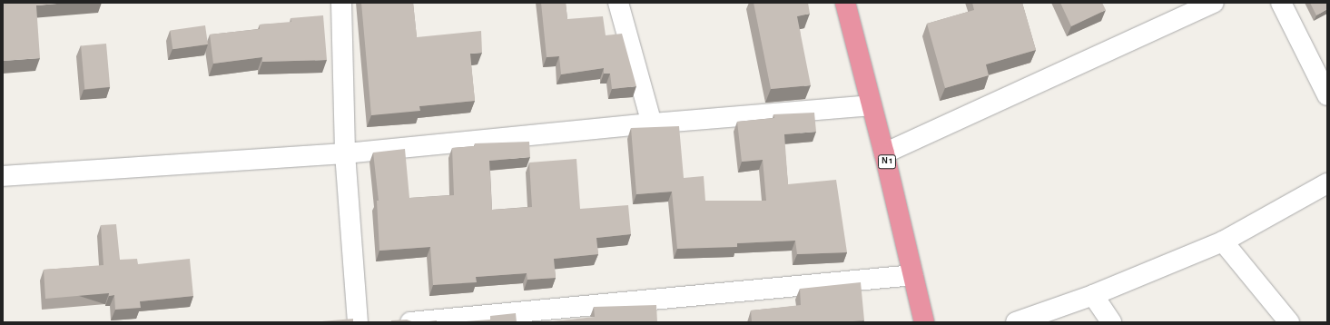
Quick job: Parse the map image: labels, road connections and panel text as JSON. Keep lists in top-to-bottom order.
{
  "streets": {
    "highway": ["N 1"]
  }
}
